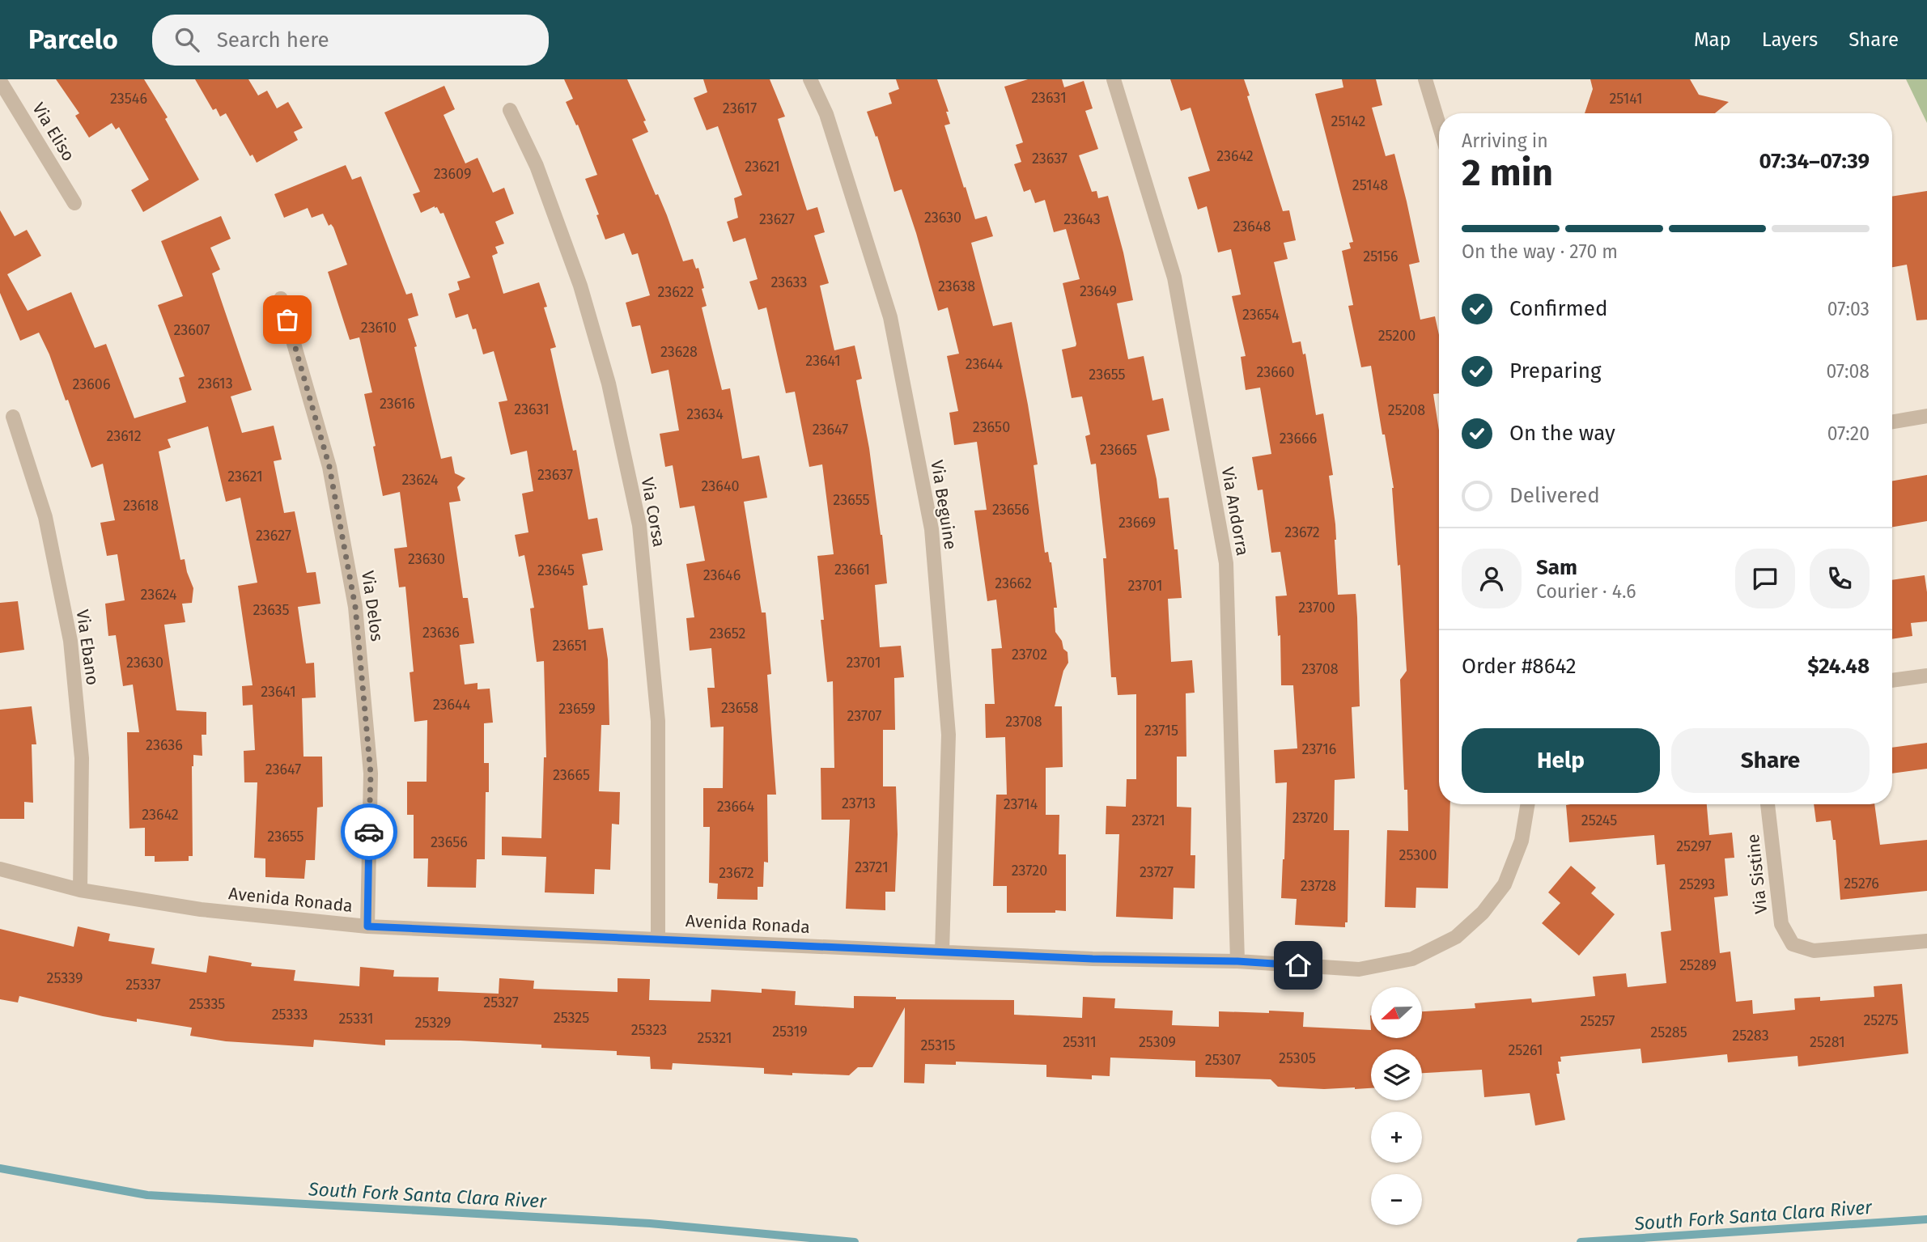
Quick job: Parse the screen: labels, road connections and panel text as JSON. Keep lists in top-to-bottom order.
{
  "streets": {
    "street": [
      "Via Eliso",
      "Via Beguine",
      "Via Andorra",
      "Via Corsa",
      "Via Delos",
      "Via Ebano",
      "Via Sistine",
      "Avenida Ronada"
    ]
  },
  "crossings": [
    ["Via Beguine", "Avenida Ronada"],
    ["Via Andorra", "Avenida Ronada"],
    ["Via Corsa", "Avenida Ronada"],
    ["Via Delos", "Avenida Ronada"],
    ["Via Ebano", "Avenida Ronada"]
  ],
  "water": ["South Fork Santa Clara River"],
  "house_numbers": [
    "23631",
    "23546",
    "25141",
    "23617",
    "25142",
    "23642",
    "23637",
    "23621",
    "23609",
    "25148",
    "23630",
    "23627",
    "23643",
    "23648",
    "25156",
    "23633",
    "23638",
    "23649",
    "23622",
    "23654",
    "23610",
    "23607",
    "25200",
    "23628",
    "23641",
    "23644",
    "23660",
    "23655",
    "23613",
    "23606",
    "23616",
    "23631",
    "25208",
    "23634",
    "23650",
    "23647",
    "23612",
    "23666",
    "23665",
    "23637",
    "23621",
    "23624",
    "23640",
    "23655",
    "23618",
    "23656",
    "23669",
    "23672",
    "23627",
    "23630",
    "23661",
    "23645",
    "23646",
    "23662",
    "23701",
    "23624",
    "23700",
    "23635",
    "23636",
    "23652",
    "23651",
    "23702",
    "23630",
    "23701",
    "23708",
    "23641",
    "23644",
    "23658",
    "23659",
    "23707",
    "23708",
    "23715",
    "23636",
    "23716",
    "23647",
    "23665",
    "23713",
    "23714",
    "23664",
    "23642",
    "23720",
    "23721",
    "25245",
    "23655",
    "23656",
    "25297",
    "25300",
    "23721",
    "23720",
    "23727",
    "23672",
    "25276",
    "25293",
    "23728",
    "25289",
    "25339",
    "25337",
    "25327",
    "25335",
    "25333",
    "25325",
    "25331",
    "25275",
    "25257",
    "25329",
    "25323",
    "25319",
    "25285",
    "25283",
    "25321",
    "25311",
    "25309",
    "25281",
    "25315",
    "25261",
    "25305",
    "25307"
  ],
  "north": "left",
  "page": {
    "header": "Parcelo",
    "search": "Search here",
    "nav": ["Map", "Layers", "Share"],
    "heading": ["2 min", "Arriving in", "07:34–07:39"],
    "panel": [
      "Sam",
      "Courier · 4.6",
      "Order #8642",
      "$24.48"
    ],
    "bar": "On the way · 270 m",
    "list": [
      ["Confirmed", "07:03"],
      ["Preparing", "07:08"],
      ["On the way", "07:20"],
      "Delivered"
    ],
    "buttons": ["Help", "Share"],
    "map_buttons": ["+", "−"]
  }
}
